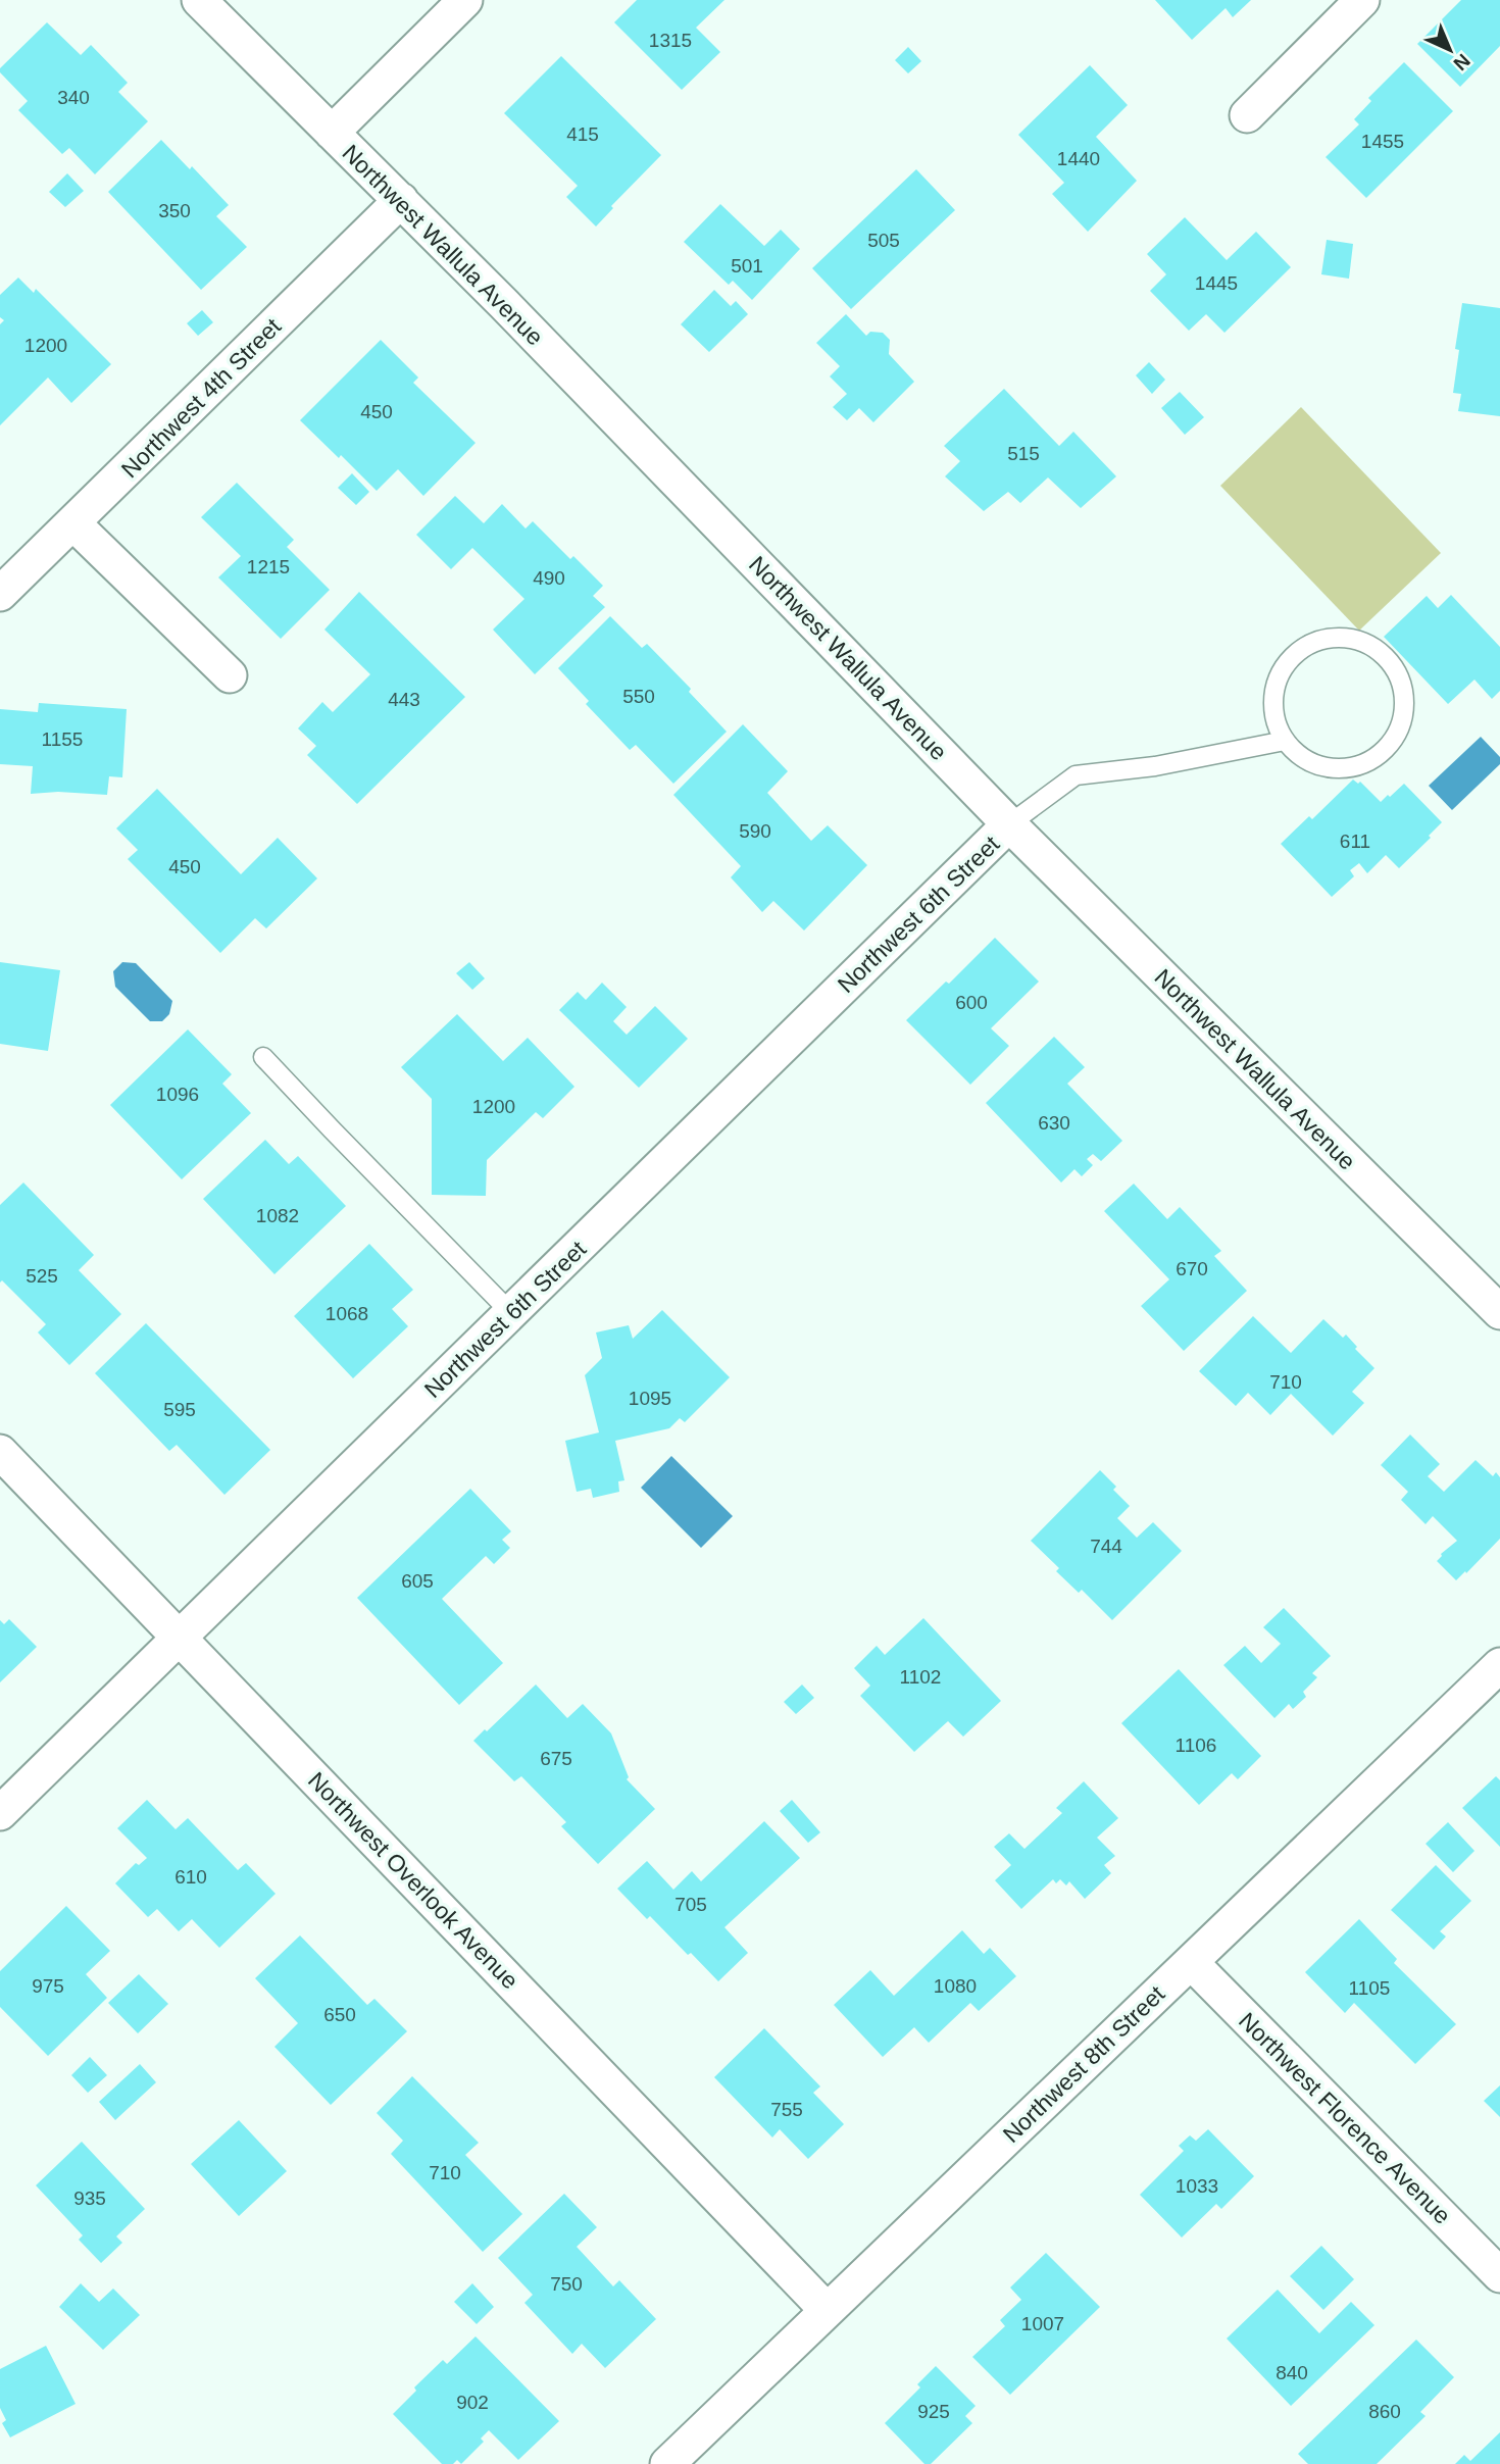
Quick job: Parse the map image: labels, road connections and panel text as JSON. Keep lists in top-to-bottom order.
{
  "streets": {
    "street": [
      "Northwest Wallula Avenue",
      "Northwest 4th Street",
      "Northwest 6th Street",
      "Northwest Overlook Avenue",
      "Northwest 8th Street",
      "Northwest Florence Avenue"
    ]
  },
  "crossings": [
    ["Northwest Wallula Avenue", "Northwest 4th Street"],
    ["Northwest Wallula Avenue", "Northwest 6th Street"],
    ["Northwest 6th Street", "Northwest Overlook Avenue"],
    ["Northwest Overlook Avenue", "Northwest 8th Street"],
    ["Northwest 8th Street", "Northwest Florence Avenue"]
  ],
  "house_numbers": [
    "1315",
    "340",
    "415",
    "1455",
    "1440",
    "350",
    "505",
    "501",
    "1445",
    "1200",
    "450",
    "515",
    "1215",
    "490",
    "550",
    "443",
    "1155",
    "590",
    "611",
    "450",
    "600",
    "1096",
    "1200",
    "630",
    "1082",
    "670",
    "525",
    "1068",
    "710",
    "1095",
    "595",
    "744",
    "605",
    "1102",
    "1106",
    "675",
    "610",
    "705",
    "975",
    "1080",
    "1105",
    "650",
    "755",
    "710",
    "1033",
    "935",
    "750",
    "1007",
    "840",
    "902",
    "925",
    "860"
  ],
  "north": "bottom right"
}
